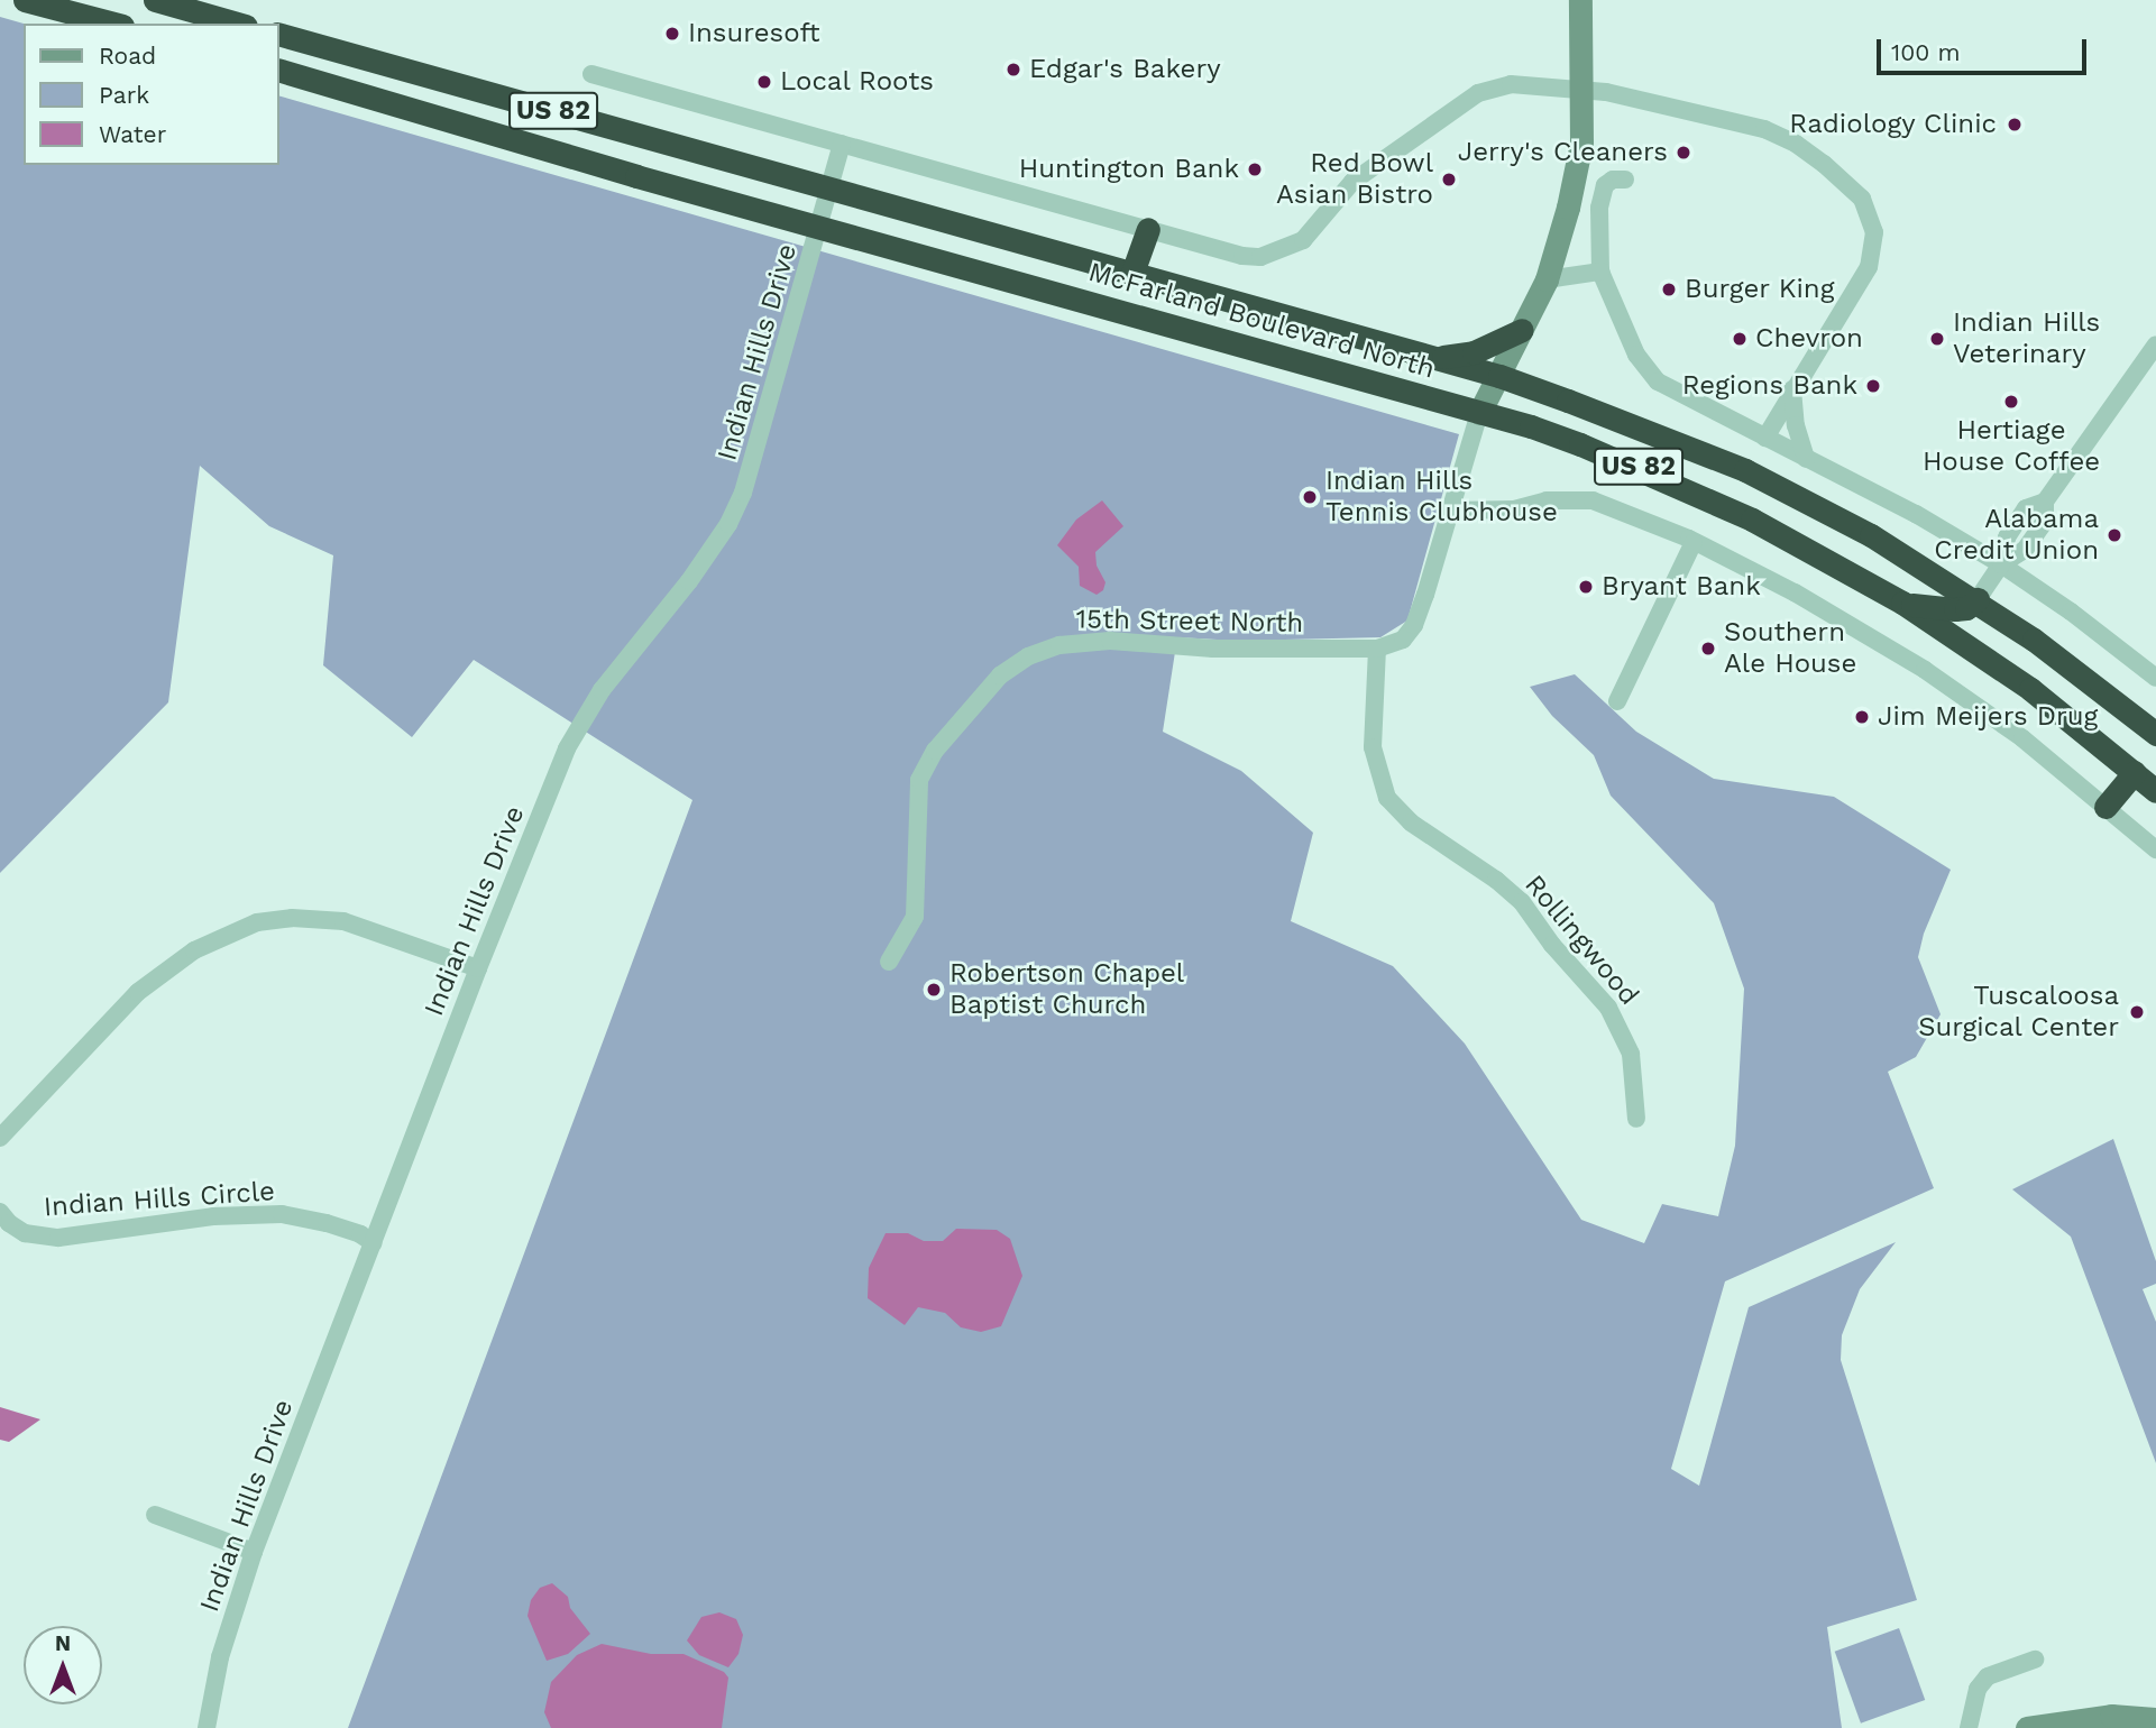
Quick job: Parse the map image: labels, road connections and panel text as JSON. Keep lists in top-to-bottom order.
{
  "streets": {
    "highway": ["US 82", "McFarland Boulevard North"],
    "street": [
      "Indian Hills Drive",
      "15th Street North",
      "Rollingwood",
      "Indian Hills Circle"
    ]
  },
  "crossings": [
    ["McFarland Boulevard North", "Indian Hills Drive"],
    ["Indian Hills Drive", "Indian Hills Circle"],
    ["15th Street North", "Rollingwood"]
  ],
  "places": [
    "Insuresoft",
    "Edgar's Bakery",
    "Local Roots",
    "Radiology Clinic",
    "Jerry's Cleaners",
    "Huntington Bank",
    "Red Bowl Asian Bistro",
    "Burger King",
    "Chevron",
    "Indian Hills Veterinary",
    "Regions Bank",
    "Hertiage House Coffee",
    "Indian Hills Tennis Clubhouse",
    "Alabama Credit Union",
    "Bryant Bank",
    "Southern Ale House",
    "Jim Meijers Drug",
    "Robertson Chapel Baptist Church",
    "Tuscaloosa Surgical Center"
  ],
  "legend": ["Road", "Park", "Water"],
  "scale_bar": "100 m",
  "north": "top"
}
